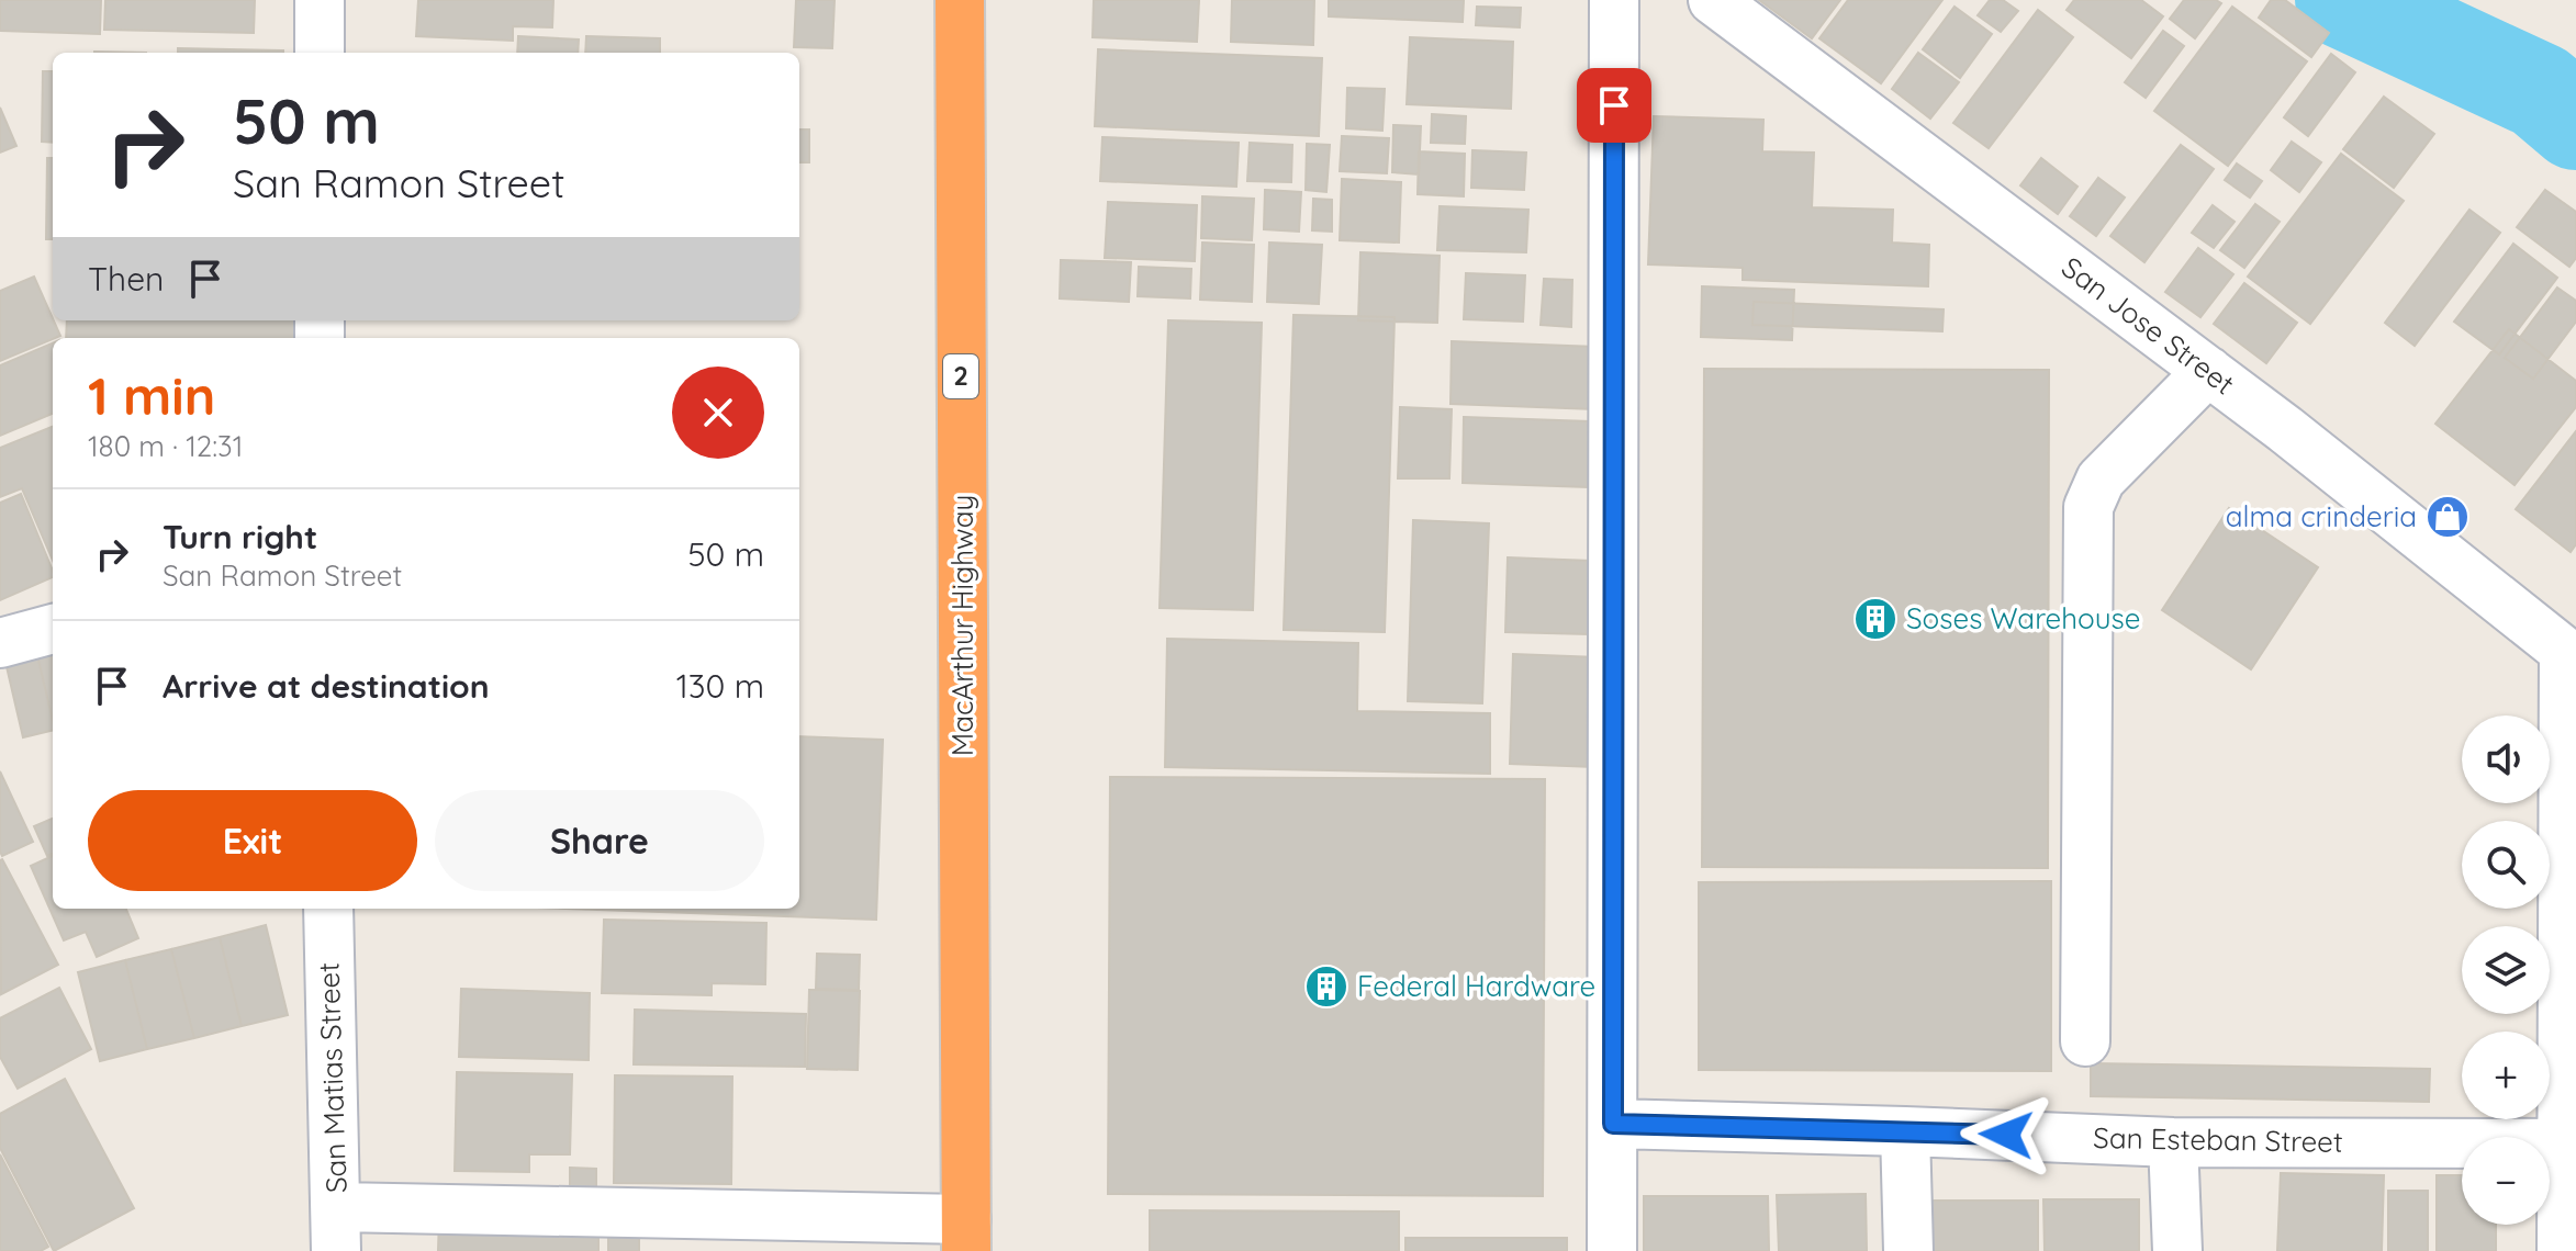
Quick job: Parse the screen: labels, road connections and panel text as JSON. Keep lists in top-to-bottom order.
{
  "streets": {
    "highway": ["2", "MacArthur Highway"],
    "street": ["San Jose Street", "San Matias Street", "San Esteban Street"]
  },
  "places": {
    "shop": ["alma crinderia"],
    "building": ["Soses Warehouse", "Federal Hardware"]
  },
  "page": {
    "turn": ["50 m", "San Ramon Street"],
    "then": "Then",
    "heading": ["1 min", "180 m · 12:31"],
    "list": [
      {
        "name": "Turn right",
        "note": "San Ramon Street",
        "value": "50 m"
      },
      {
        "name": "Arrive at destination",
        "value": "130 m"
      }
    ],
    "map_buttons": ["+", "−"],
    "buttons": ["Exit", "Share"]
  }
}
